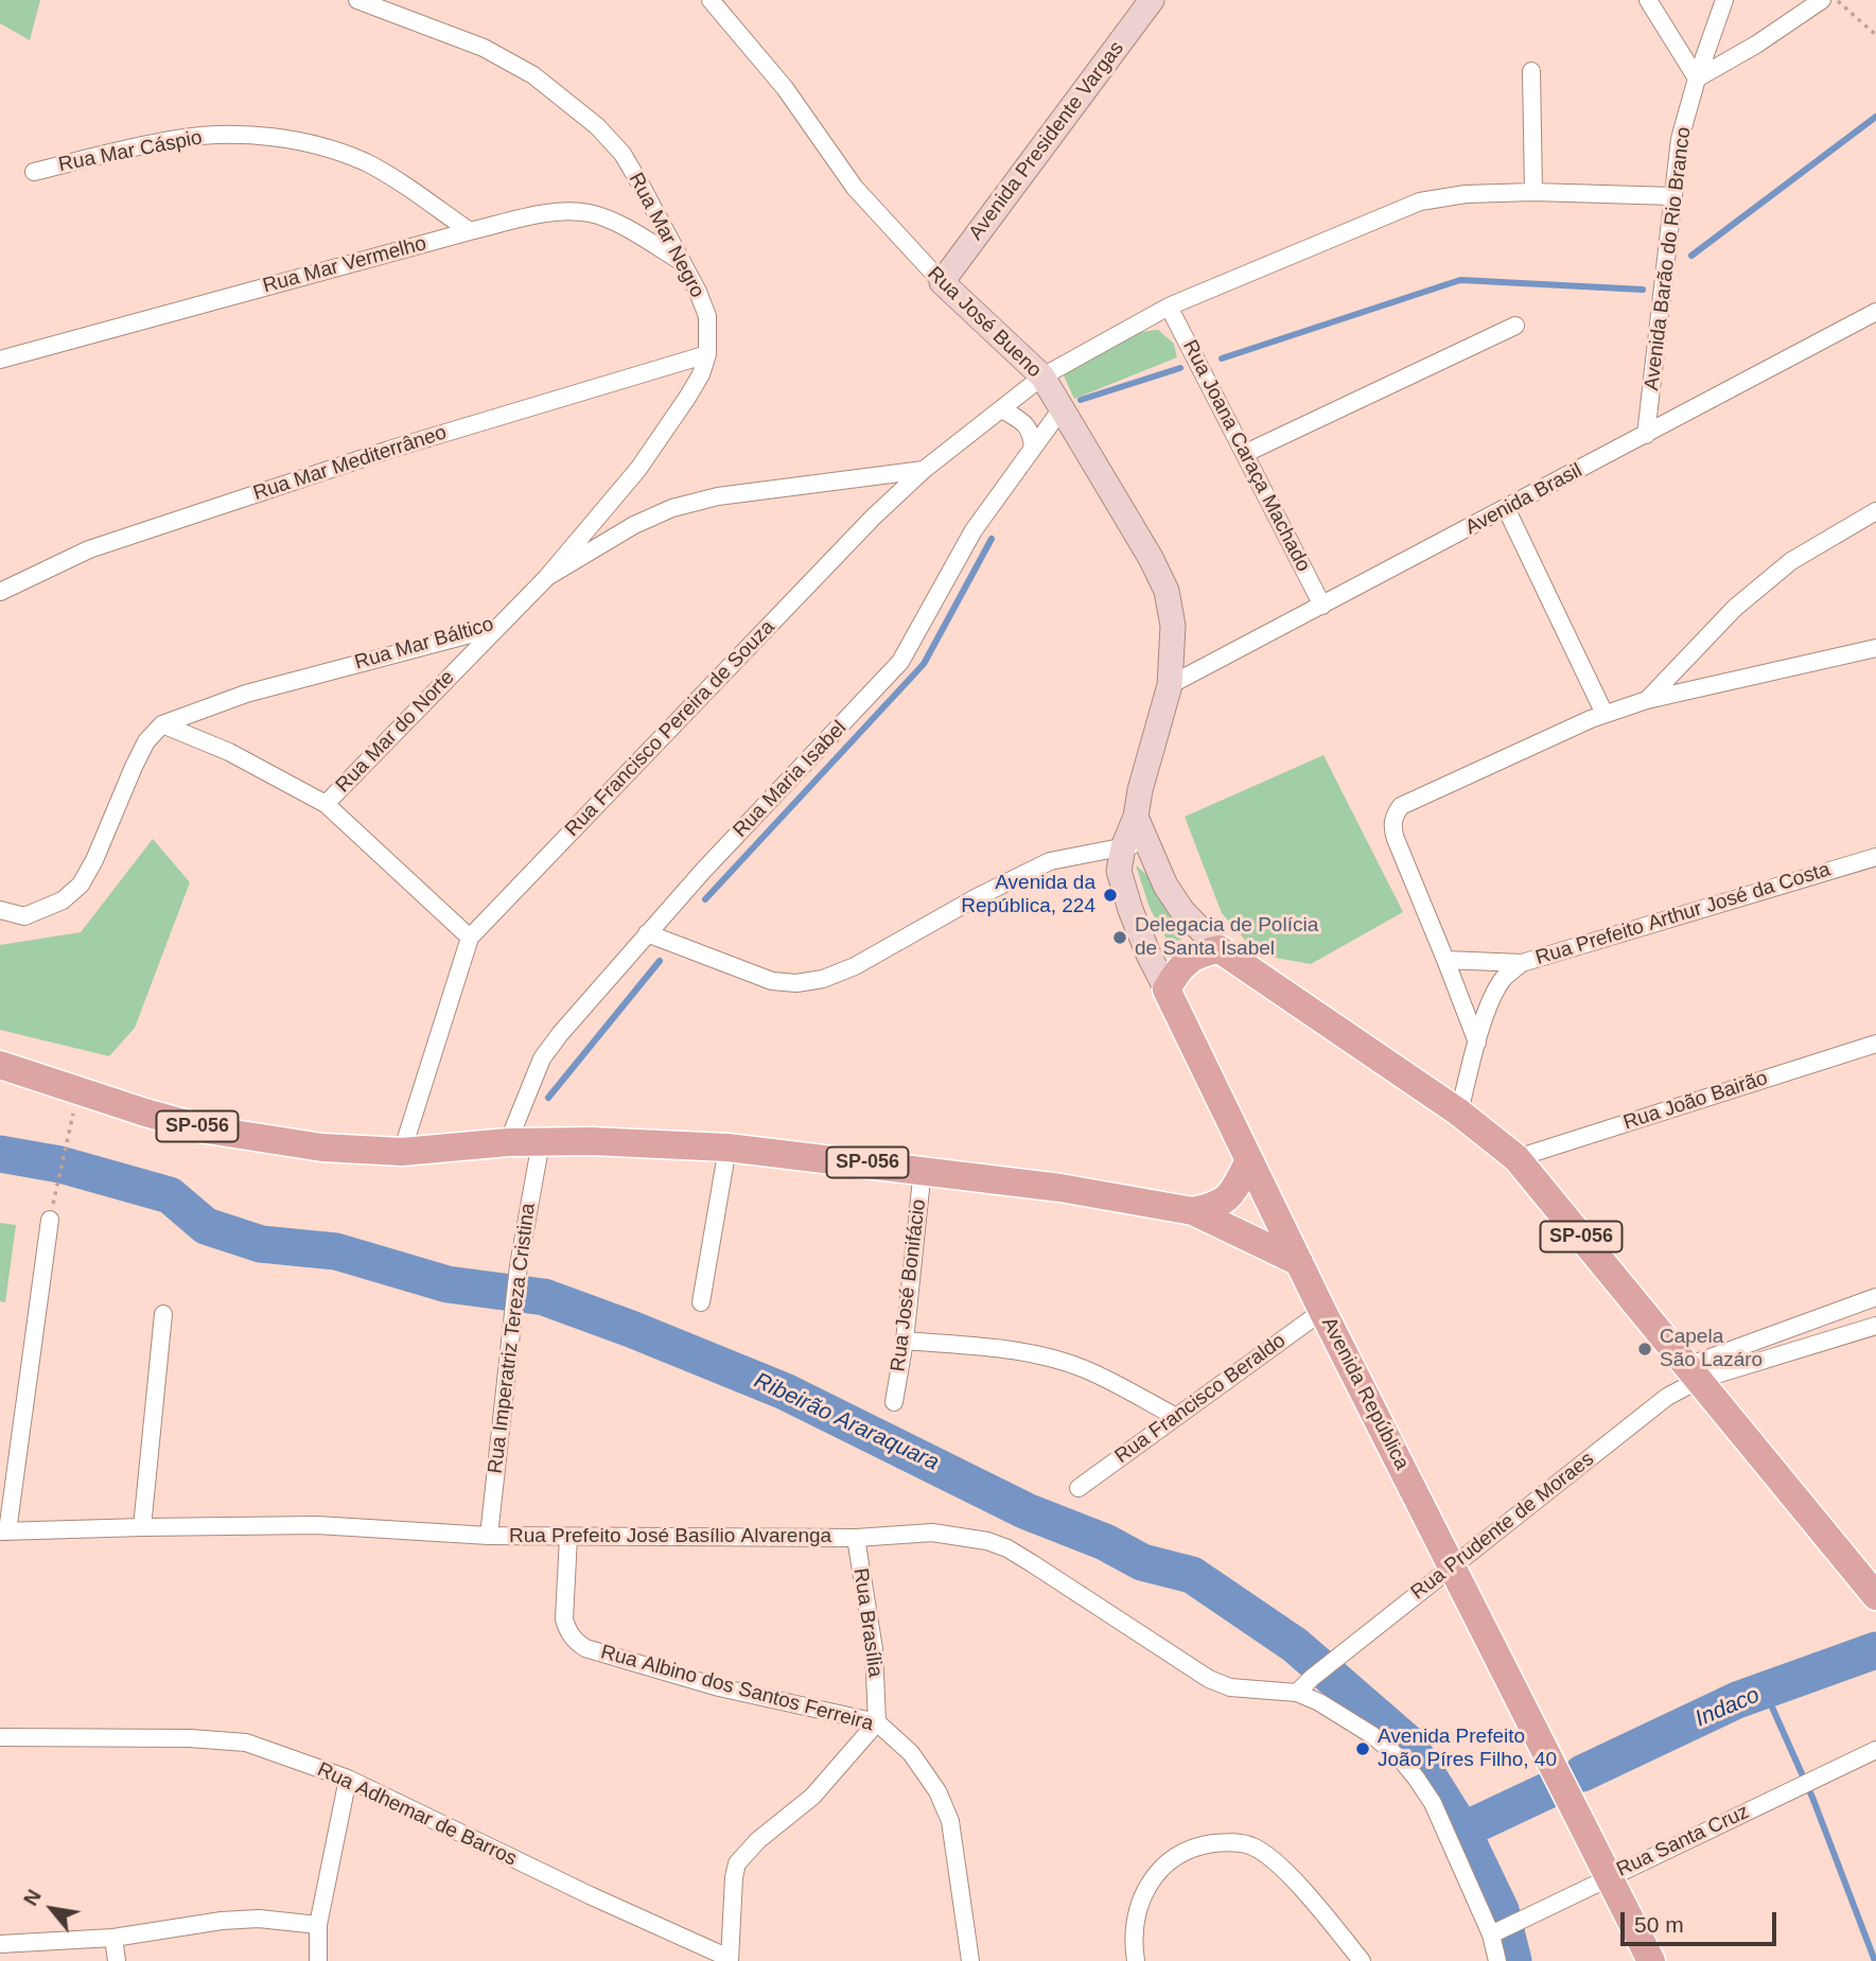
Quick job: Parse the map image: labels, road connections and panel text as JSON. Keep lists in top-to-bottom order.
{
  "streets": {
    "main road": ["SP-056", "Avenida República"],
    "street": [
      "Avenida Presidente Vargas",
      "Rua Mar Cáspio",
      "Rua Mar Negro",
      "Avenida Barão do Rio Branco",
      "Rua Mar Vermelho",
      "Rua José Bueno",
      "Rua Joana Caraça Machado",
      "Rua Mar Mediterrâneo",
      "Avenida Brasil",
      "Rua Mar Báltico",
      "Rua Francisco Pereira de Souza",
      "Rua Mar do Norte",
      "Rua Maria Isabel",
      "Rua Prefeito Arthur José da Costa",
      "Rua João Bairão",
      "Rua José Bonifácio",
      "Rua Imperatriz Tereza Cristina",
      "Rua Francisco Beraldo",
      "Rua Prudente de Moraes",
      "Rua Prefeito José Basílio Alvarenga",
      "Rua Brasília",
      "Rua Albino dos Santos Ferreira",
      "Rua Adhemar de Barros",
      "Rua Santa Cruz"
    ]
  },
  "crossings": [
    ["Avenida Presidente Vargas", "Rua José Bueno"],
    ["Rua Mar Cáspio", "Rua Mar Vermelho"],
    ["Rua Mar Negro", "Rua Mar Vermelho"],
    ["Rua Mar Negro", "Rua Mar Mediterrâneo"],
    ["Rua Mar Negro", "Rua Mar Báltico"],
    ["Avenida Barão do Rio Branco", "Avenida Brasil"],
    ["Avenida Barão do Rio Branco", "Rua Francisco Pereira de Souza"],
    ["Rua José Bueno", "Avenida Brasil"],
    ["Rua José Bueno", "Rua Francisco Pereira de Souza"],
    ["Rua José Bueno", "Rua Maria Isabel"],
    ["Rua José Bueno", "Avenida República"],
    ["Rua Joana Caraça Machado", "Avenida Brasil"],
    ["Rua Joana Caraça Machado", "Rua Francisco Pereira de Souza"],
    ["Rua Mar Báltico", "Rua Francisco Pereira de Souza"],
    ["Rua Mar Báltico", "Rua Mar do Norte"],
    ["Rua Francisco Pereira de Souza", "SP-056"],
    ["Rua Maria Isabel", "SP-056"],
    ["Rua Prefeito Arthur José da Costa", "SP-056"],
    ["Rua João Bairão", "SP-056"],
    ["SP-056", "Rua José Bonifácio"],
    ["SP-056", "Rua Imperatriz Tereza Cristina"],
    ["SP-056", "Avenida República"],
    ["SP-056", "Rua Prudente de Moraes"],
    ["Rua Imperatriz Tereza Cristina", "Rua Prefeito José Basílio Alvarenga"],
    ["Avenida República", "Rua Francisco Beraldo"],
    ["Avenida República", "Rua Prudente de Moraes"],
    ["Avenida República", "Rua Santa Cruz"],
    ["Rua Prudente de Moraes", "Rua Prefeito José Basílio Alvarenga"],
    ["Rua Prefeito José Basílio Alvarenga", "Rua Brasília"],
    ["Rua Prefeito José Basílio Alvarenga", "Rua Albino dos Santos Ferreira"],
    ["Rua Brasília", "Rua Albino dos Santos Ferreira"]
  ],
  "water": ["Ribeirão Araraquara", "Indaco"],
  "places": [
    "Avenida da República, 224",
    "Delegacia de Polícia de Santa Isabel",
    "Capela São Lazáro",
    "Avenida Prefeito João Píres Filho, 40"
  ],
  "scale_bar": "50 m",
  "north": "top left"
}
